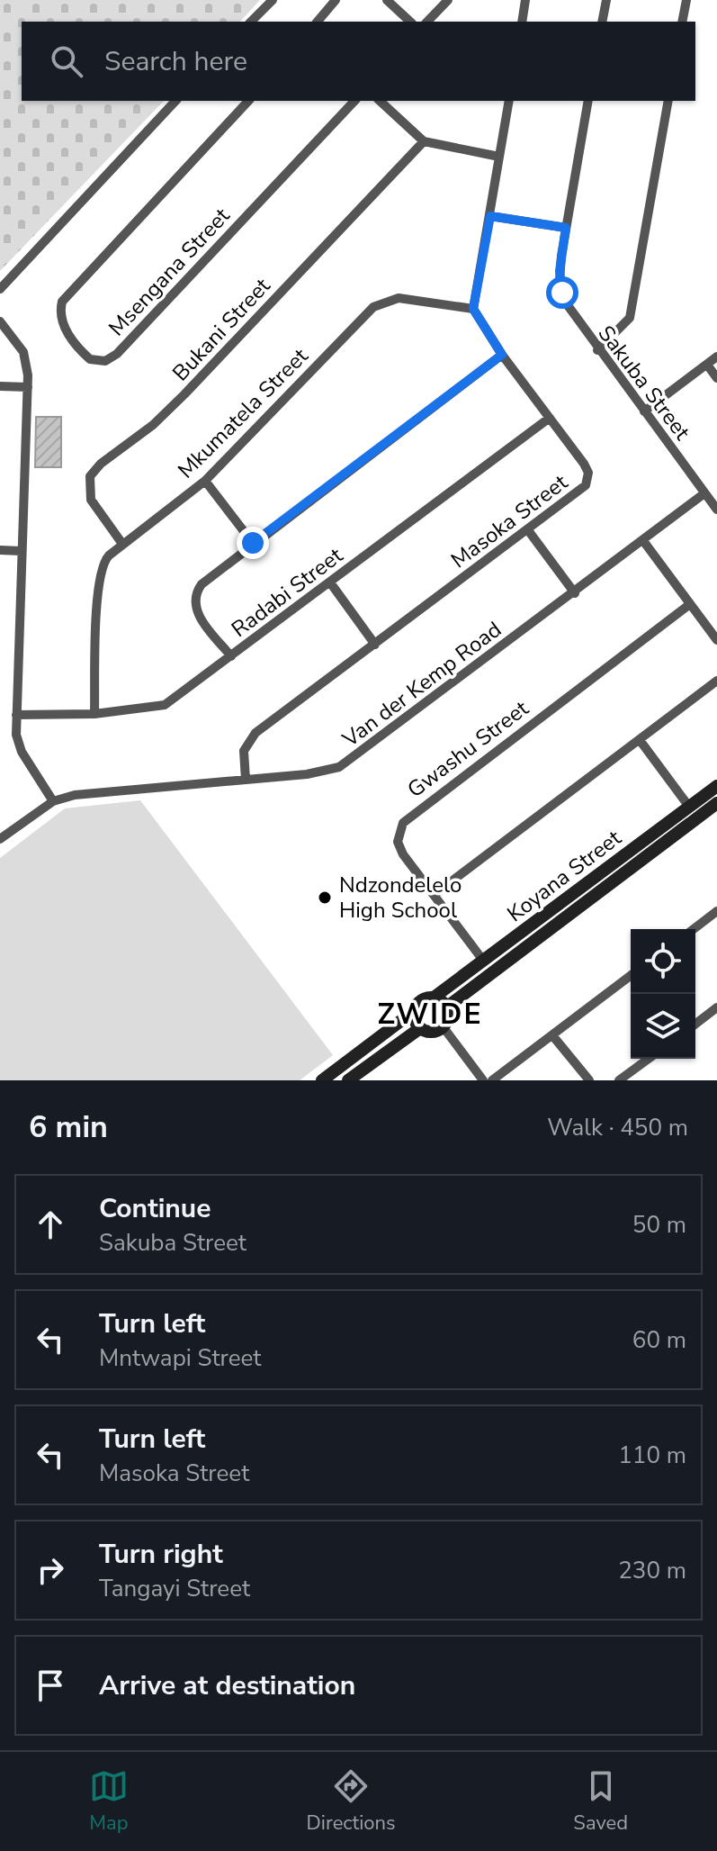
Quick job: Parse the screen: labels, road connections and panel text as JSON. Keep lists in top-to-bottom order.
{
  "streets": {
    "main road": ["Koyana Street"],
    "street": [
      "Msengana Street",
      "Bukani Street",
      "Sakuba Street",
      "Mkumatela Street",
      "Masoka Street",
      "Radabi Street",
      "Van der Kemp Road",
      "Gwashu Street"
    ]
  },
  "crossings": [
    ["Bukani Street", "Mkumatela Street"],
    ["Sakuba Street", "Van der Kemp Road"],
    ["Mkumatela Street", "Masoka Street"],
    ["Mkumatela Street", "Radabi Street"],
    ["Masoka Street", "Radabi Street"],
    ["Masoka Street", "Van der Kemp Road"],
    ["Gwashu Street", "Koyana Street"]
  ],
  "districts": ["ZWIDE"],
  "places": ["Ndzondelelo High School"],
  "page": {
    "search": "Search here",
    "heading": ["6 min", "Walk · 450 m"],
    "list": [
      ["Continue", "Sakuba Street", "50 m"],
      ["Turn left", "Mntwapi Street", "60 m"],
      ["Turn left", "Masoka Street", "110 m"],
      ["Turn right", "Tangayi Street", "230 m"],
      "Arrive at destination"
    ],
    "nav": ["Map", "Directions", "Saved"]
  }
}
